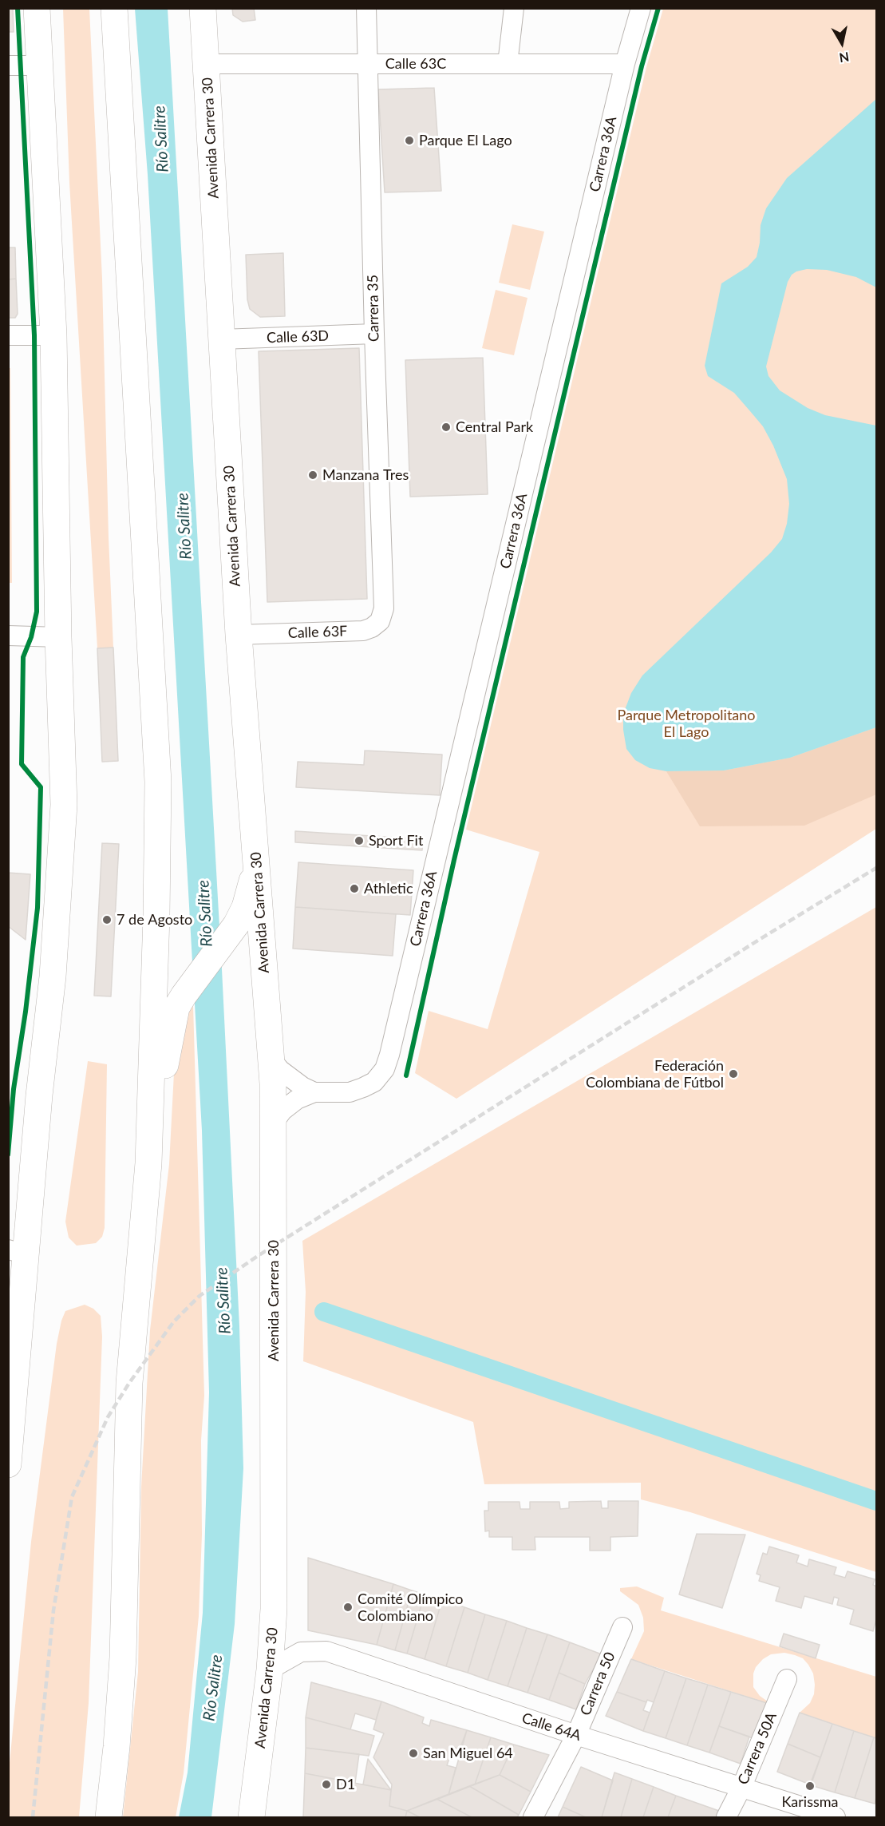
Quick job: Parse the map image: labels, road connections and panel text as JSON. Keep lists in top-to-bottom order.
{
  "streets": {
    "highway": ["Avenida Carrera 30"],
    "street": [
      "Calle 63C",
      "Carrera 36A",
      "Carrera 35",
      "Calle 63D",
      "Calle 63F",
      "Carrera 50",
      "Calle 64A",
      "Carrera 50A"
    ]
  },
  "crossings": [
    ["Calle 63C", "Avenida Carrera 30"],
    ["Calle 63C", "Carrera 36A"],
    ["Calle 63C", "Carrera 35"],
    ["Avenida Carrera 30", "Calle 63D"],
    ["Avenida Carrera 30", "Calle 63F"],
    ["Avenida Carrera 30", "Calle 64A"],
    ["Carrera 35", "Calle 63D"],
    ["Carrera 35", "Calle 63F"],
    ["Carrera 50", "Calle 64A"],
    ["Calle 64A", "Carrera 50A"]
  ],
  "water": ["Río Salitre"],
  "parks": ["Parque Metropolitano El Lago"],
  "places": [
    "Parque El Lago",
    "Central Park",
    "Manzana Tres",
    "Sport Fit",
    "Athletic",
    "7 de Agosto",
    "Federación Colombiana de Fútbol",
    "Comité Olímpico Colombiano",
    "San Miguel 64",
    "D1",
    "Karissma"
  ],
  "north": "bottom"
}
